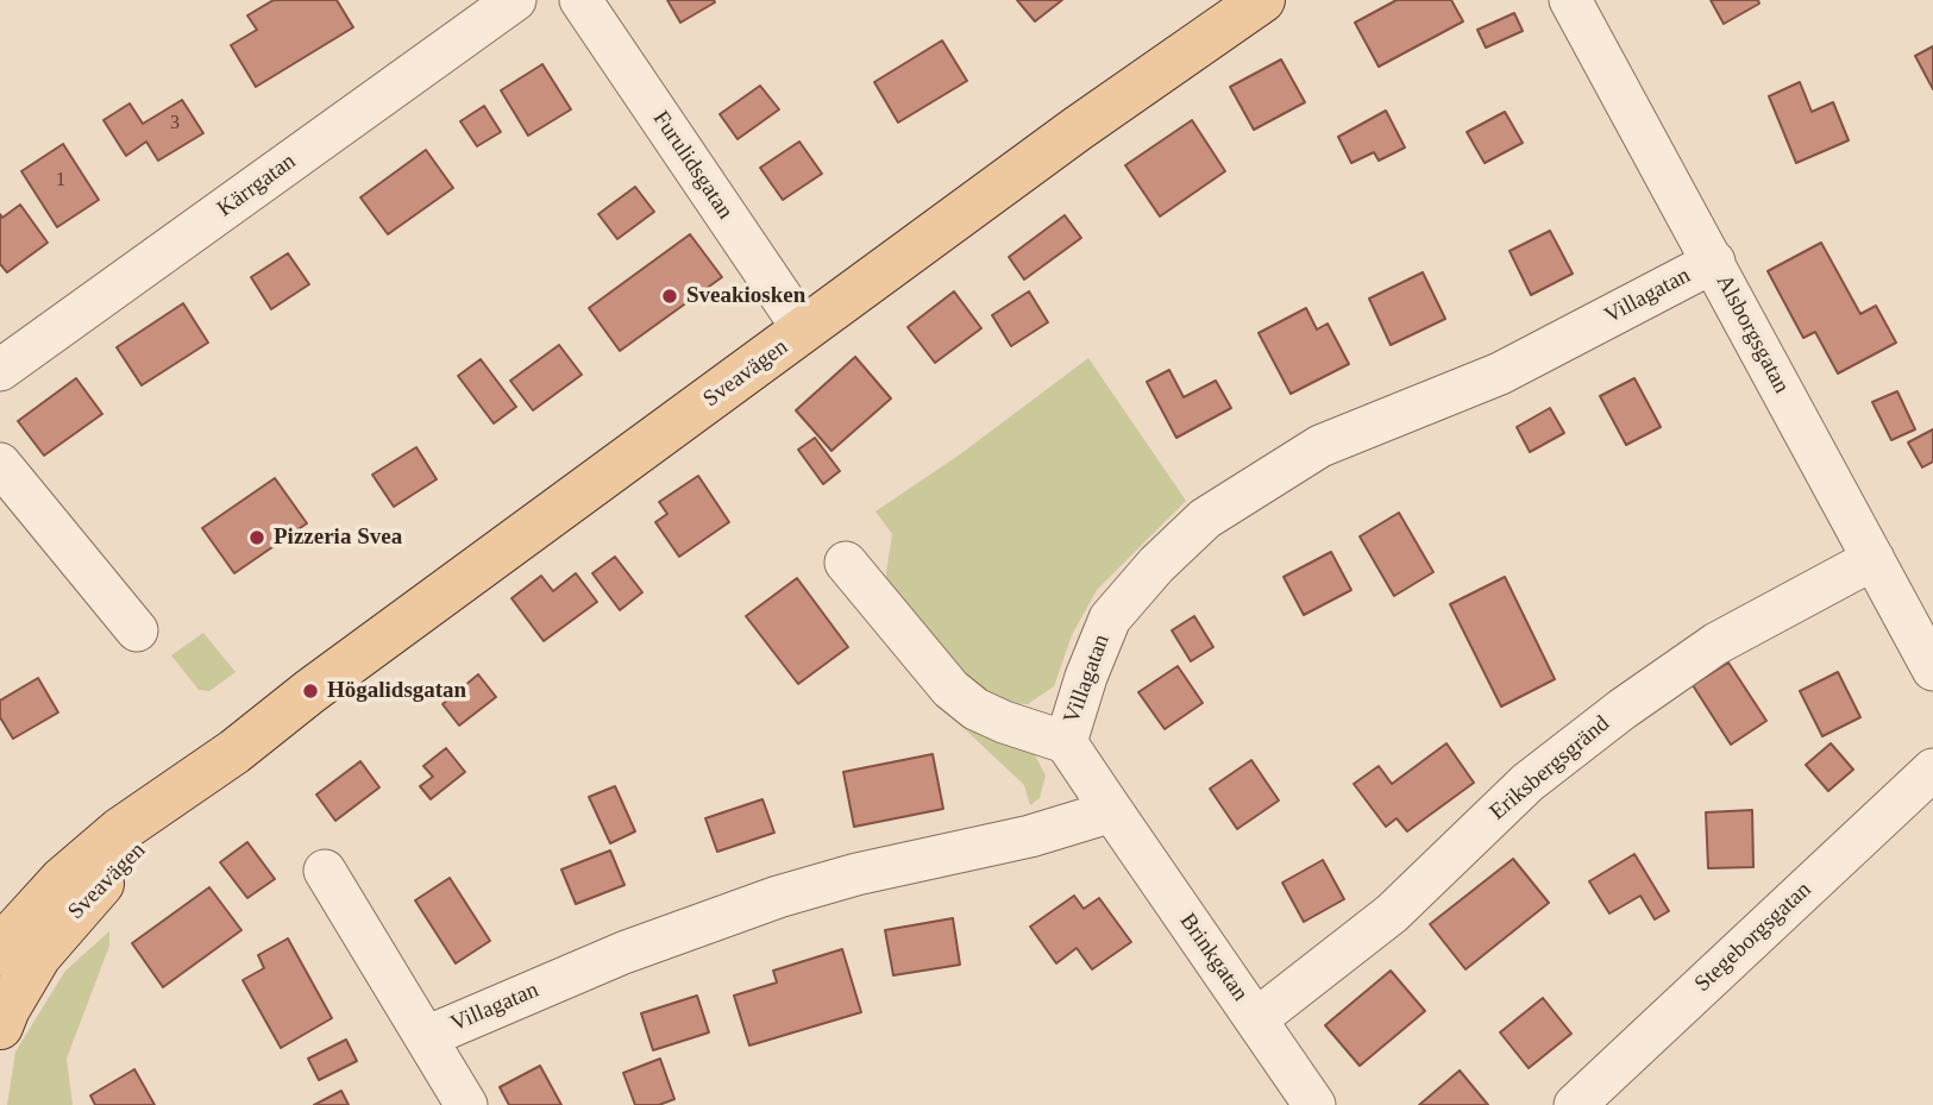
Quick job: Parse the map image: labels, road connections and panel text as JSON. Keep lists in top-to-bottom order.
{
  "streets": {
    "main road": ["Sveavägen"],
    "street": [
      "Furulidsgatan",
      "Kärrgatan",
      "Villagatan",
      "Alsborgsgatan",
      "Eriksbergsgränd",
      "Stegeborgsgatan",
      "Brinkgatan"
    ]
  },
  "crossings": [
    ["Furulidsgatan", "Sveavägen"],
    ["Villagatan", "Alsborgsgatan"],
    ["Villagatan", "Brinkgatan"],
    ["Alsborgsgatan", "Eriksbergsgränd"],
    ["Eriksbergsgränd", "Brinkgatan"]
  ],
  "places": ["Sveakiosken", "Pizzeria Svea", "Högalidsgatan"],
  "house_numbers": ["3", "1"]
}
